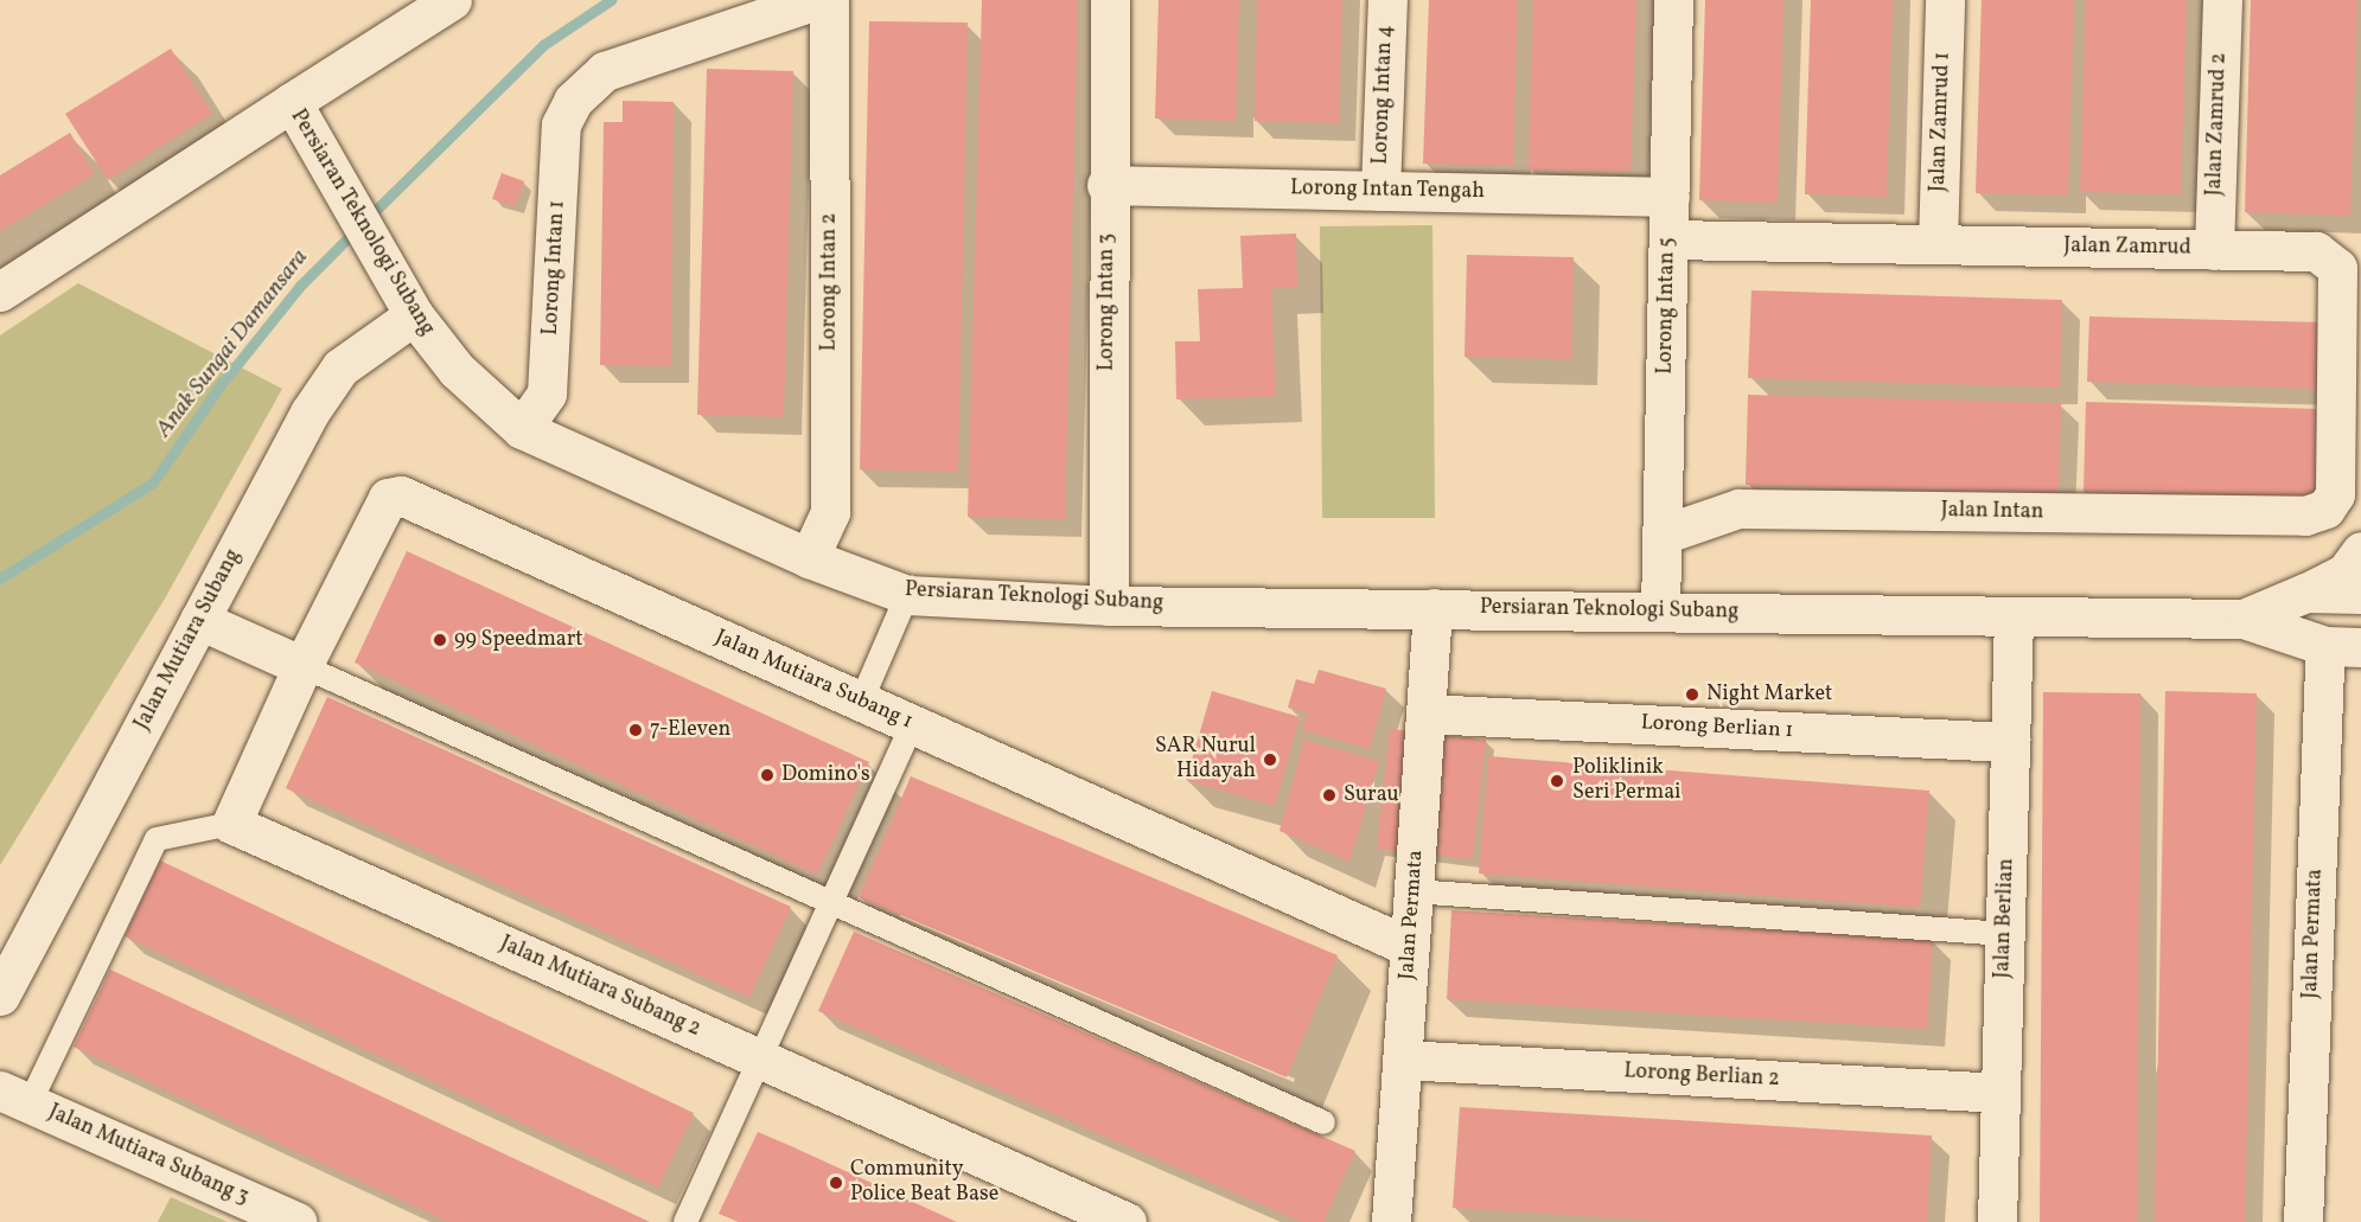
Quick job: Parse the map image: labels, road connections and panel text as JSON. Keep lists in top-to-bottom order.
{
  "streets": {
    "street": [
      "Lorong Intan 4",
      "Jalan Zamrud 1",
      "Jalan Zamrud 2",
      "Lorong Intan Tengah",
      "Persiaran Teknologi Subang",
      "Jalan Zamrud",
      "Lorong Intan 1",
      "Lorong Intan 2",
      "Lorong Intan 3",
      "Lorong Intan 5",
      "Jalan Intan",
      "Jalan Mutiara Subang",
      "Jalan Mutiara Subang 1",
      "Lorong Berlian 1",
      "Jalan Permata",
      "Jalan Berlian",
      "Jalan Mutiara Subang 2",
      "Lorong Berlian 2",
      "Jalan Mutiara Subang 3"
    ]
  },
  "crossings": [
    ["Lorong Intan 4", "Lorong Intan Tengah"],
    ["Jalan Zamrud 1", "Jalan Zamrud"],
    ["Jalan Zamrud 2", "Jalan Zamrud"],
    ["Lorong Intan Tengah", "Lorong Intan 3"],
    ["Lorong Intan Tengah", "Lorong Intan 5"],
    ["Persiaran Teknologi Subang", "Lorong Intan 1"],
    ["Persiaran Teknologi Subang", "Lorong Intan 2"],
    ["Persiaran Teknologi Subang", "Lorong Intan 3"],
    ["Persiaran Teknologi Subang", "Lorong Intan 5"],
    ["Persiaran Teknologi Subang", "Jalan Mutiara Subang"],
    ["Persiaran Teknologi Subang", "Jalan Permata"],
    ["Persiaran Teknologi Subang", "Jalan Berlian"],
    ["Jalan Zamrud", "Lorong Intan 5"],
    ["Jalan Zamrud", "Jalan Intan"],
    ["Lorong Intan 5", "Jalan Intan"],
    ["Jalan Mutiara Subang 1", "Jalan Permata"],
    ["Lorong Berlian 1", "Jalan Permata"],
    ["Lorong Berlian 1", "Jalan Berlian"],
    ["Jalan Permata", "Lorong Berlian 2"],
    ["Jalan Berlian", "Lorong Berlian 2"]
  ],
  "water": ["Anak Sungai Damansara"],
  "places": [
    "99 Speedmart",
    "Night Market",
    "7-Eleven",
    "SAR Nurul Hidayah",
    "Domino's",
    "Poliklinik Seri Permai",
    "Surau",
    "Community Police Beat Base"
  ]
}
